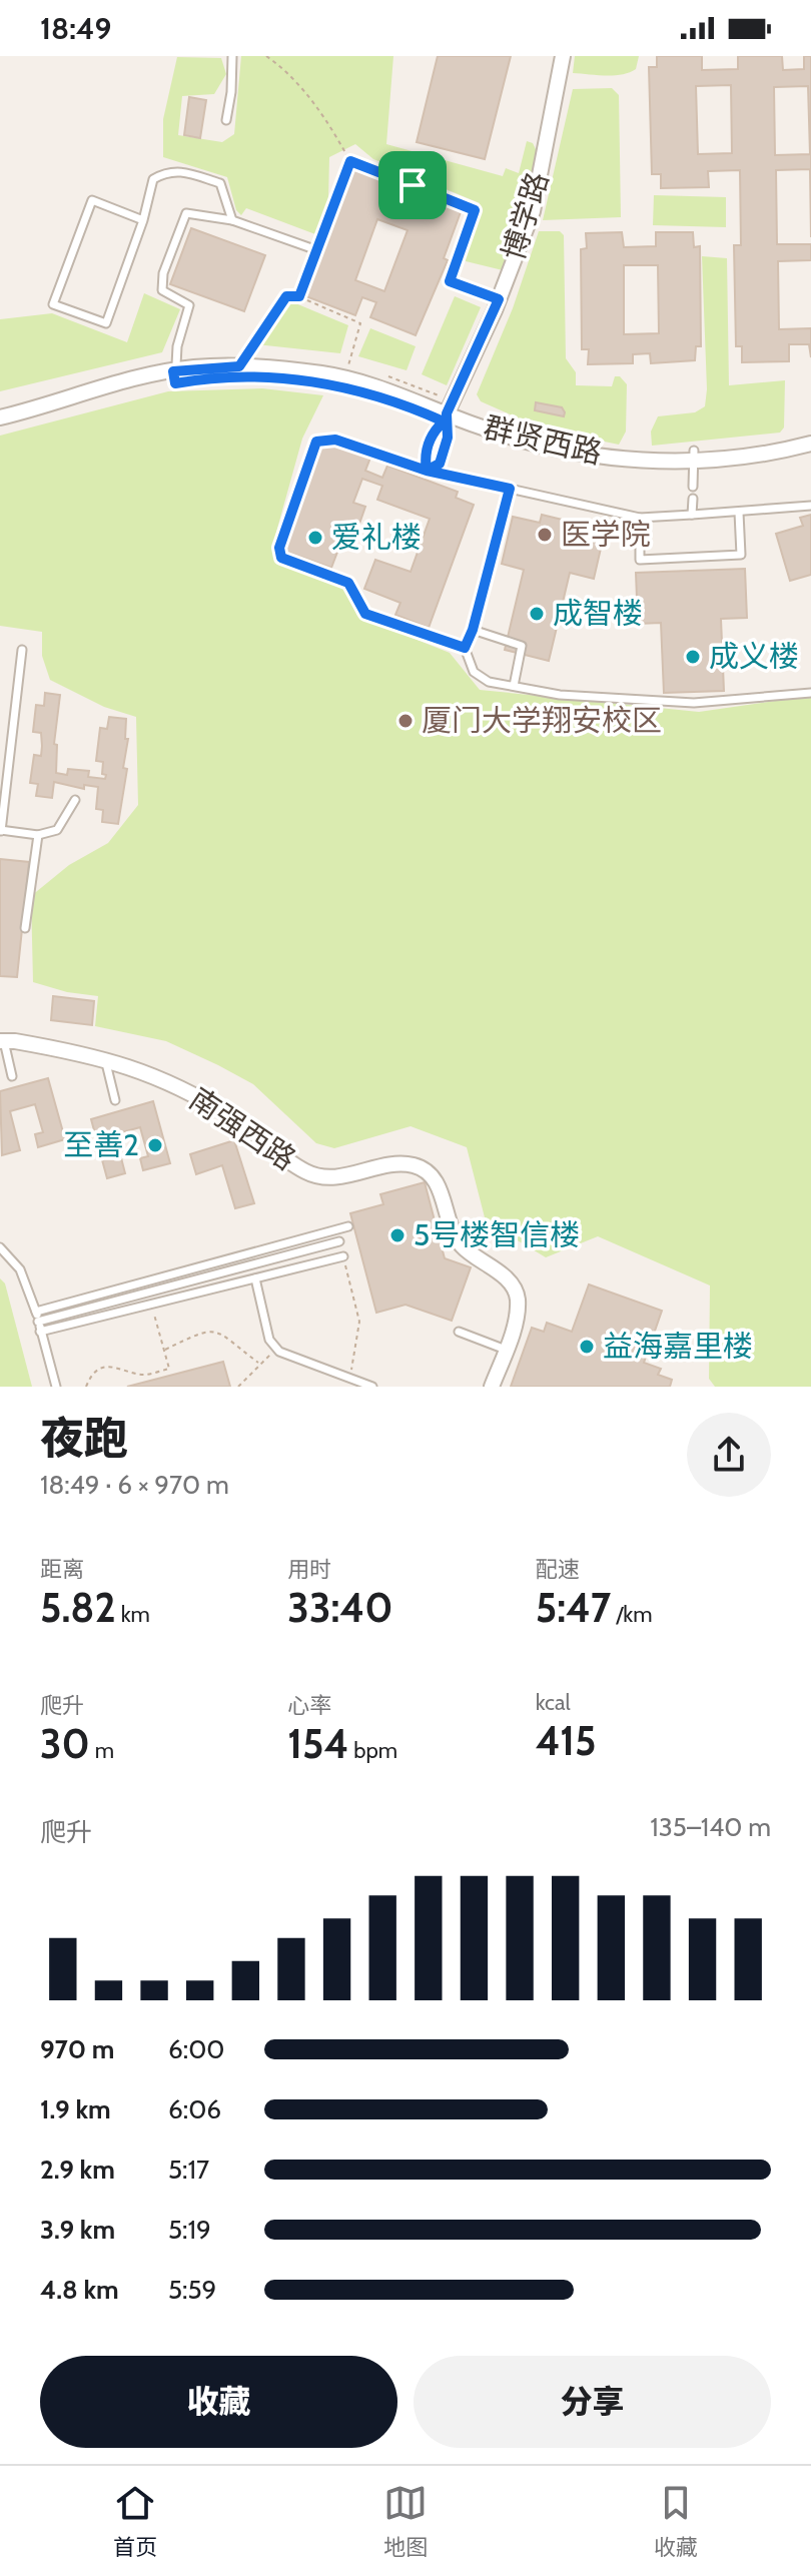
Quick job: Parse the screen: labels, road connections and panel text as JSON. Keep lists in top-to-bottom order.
{
  "streets": {
    "street": ["博学路", "群贤西路", "南强西路"]
  },
  "crossings": [
    ["博学路", "群贤西路"]
  ],
  "places": [
    "医学院",
    "爱礼楼",
    "成智楼",
    "成义楼",
    "厦门大学翔安校区",
    "至善2",
    "5号楼智信楼",
    "益海嘉里楼"
  ],
  "page": {
    "status": "18:49",
    "heading": ["夜跑", "18:49 · 6 × 970 m"],
    "stats": [
      ["距离", "5.82 km"],
      ["用时", "33:40"],
      ["配速", "5:47 /km"],
      ["爬升", "30 m"],
      ["心率", "154 bpm"],
      ["kcal", "415"]
    ],
    "chart": ["爬升", "135–140 m"],
    "list": [
      {
        "name": "970 m",
        "note": "6:00"
      },
      {
        "name": "1.9 km",
        "note": "6:06"
      },
      {
        "name": "2.9 km",
        "note": "5:17"
      },
      {
        "name": "3.9 km",
        "note": "5:19"
      },
      {
        "name": "4.8 km",
        "note": "5:59"
      }
    ],
    "buttons": ["收藏", "分享"],
    "tabs": ["首页", "地图", "收藏"]
  }
}
